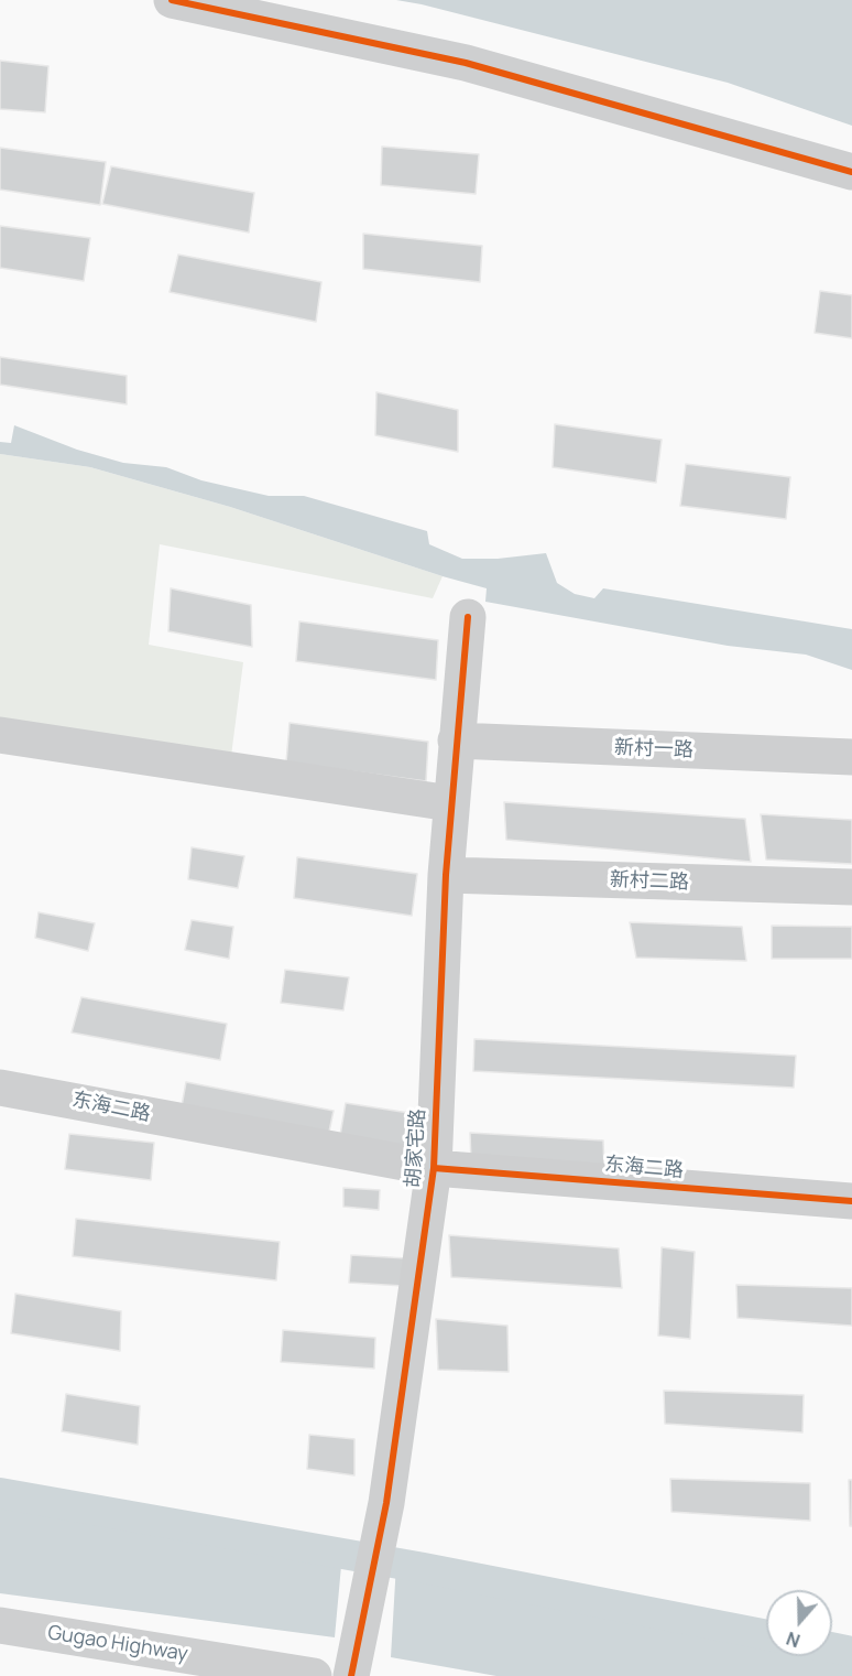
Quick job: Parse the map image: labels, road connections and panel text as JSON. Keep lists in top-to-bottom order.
{
  "streets": {
    "street": [
      "新村一路",
      "新村二路",
      "东海二路",
      "胡家宅路",
      "Gugao Highway"
    ]
  },
  "crossings": [
    ["新村一路", "胡家宅路"],
    ["新村二路", "胡家宅路"],
    ["东海二路", "胡家宅路"]
  ],
  "north": "bottom"
}
